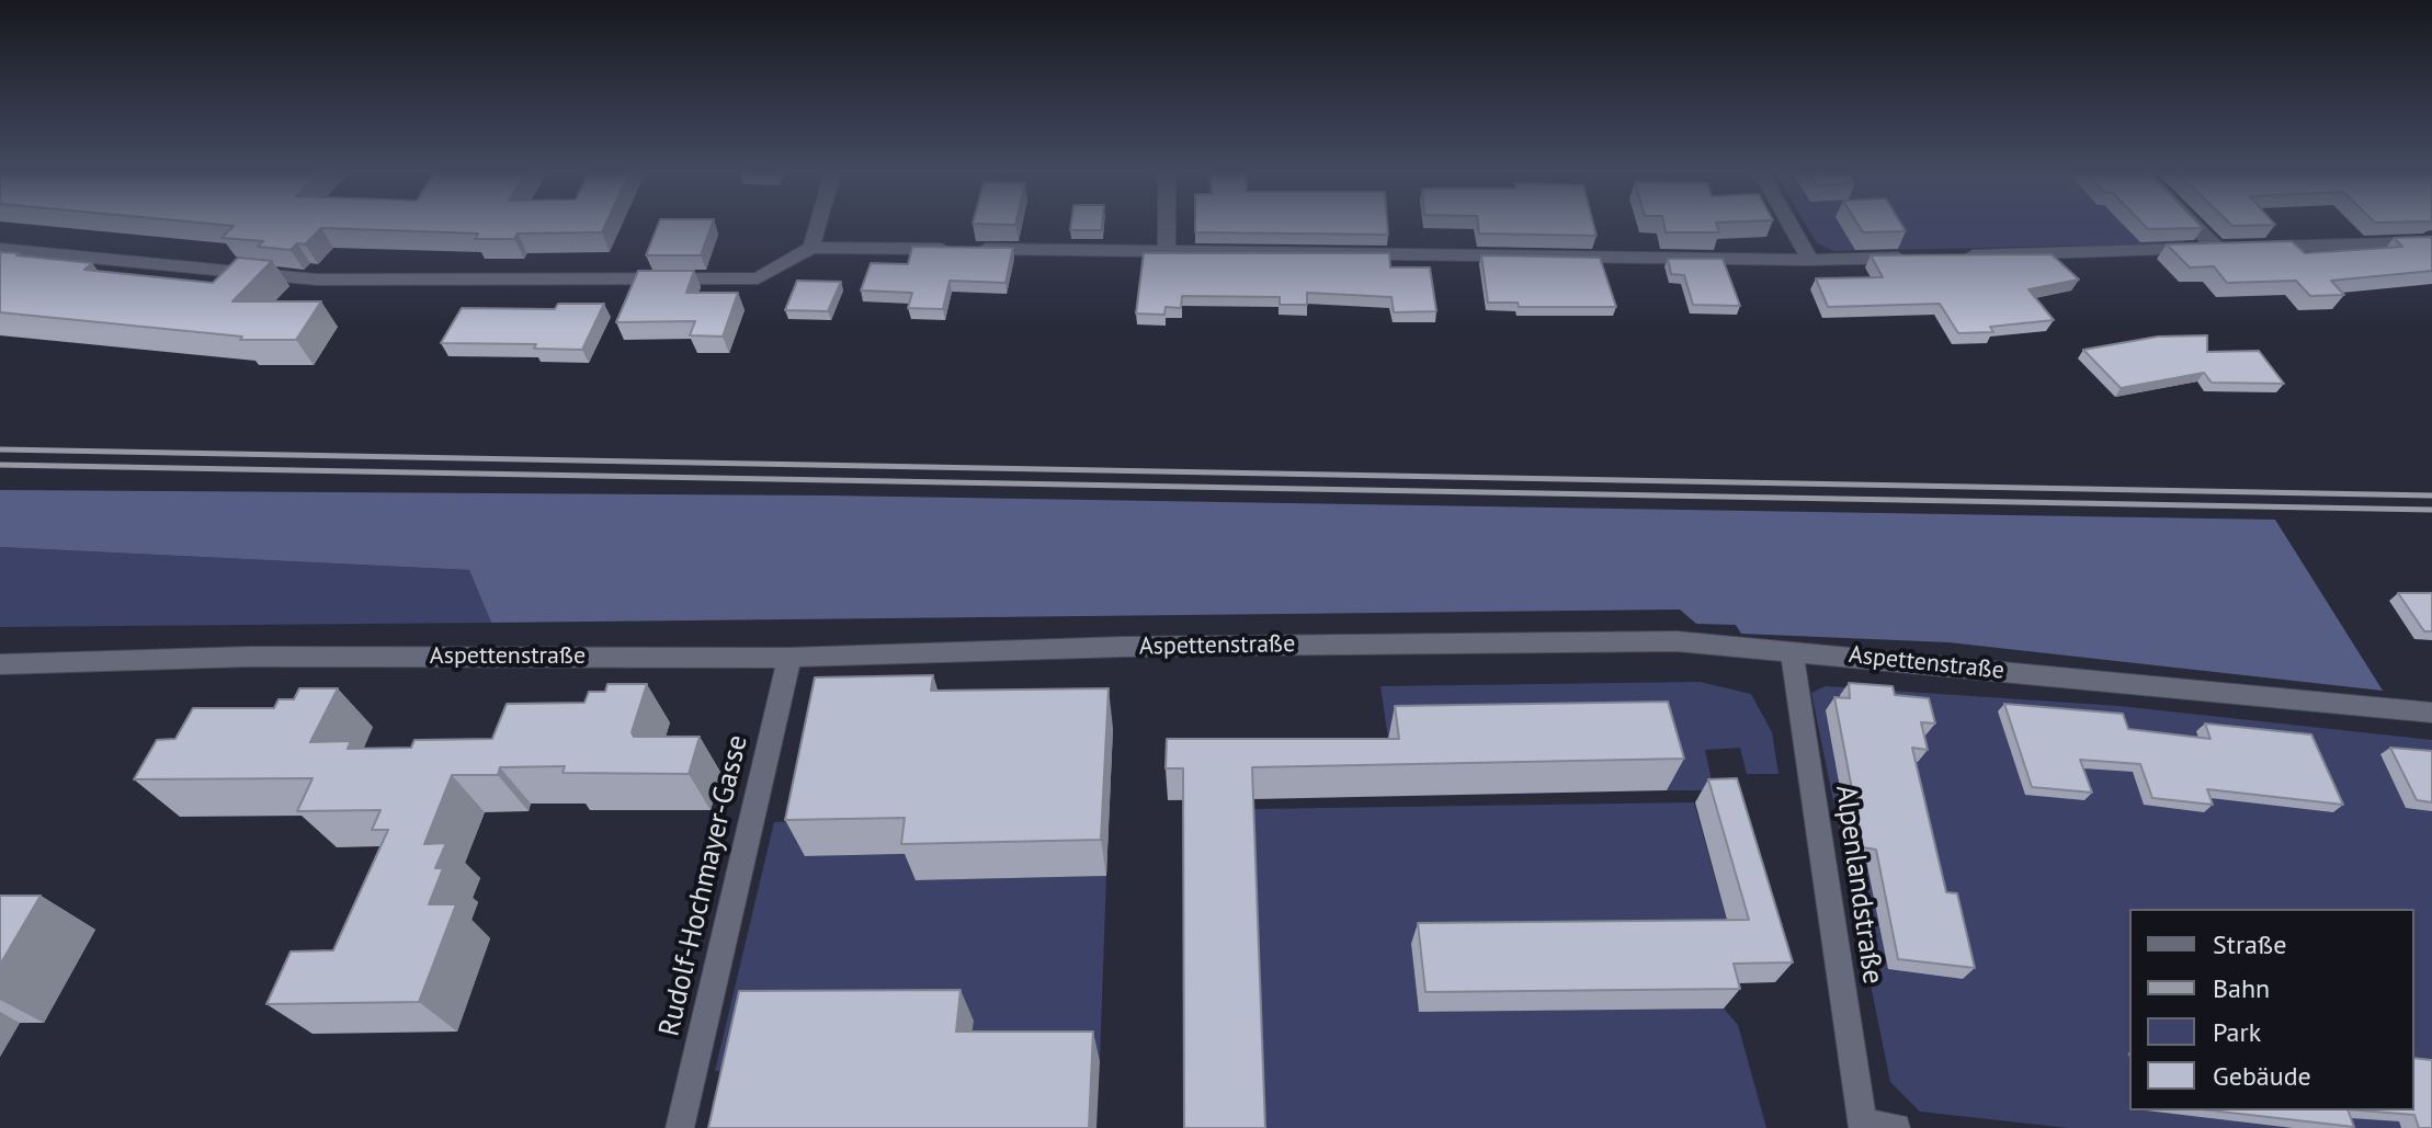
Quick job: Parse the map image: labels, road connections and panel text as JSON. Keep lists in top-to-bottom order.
{
  "streets": {
    "street": ["Aspettenstraße", "Alpenlandstraße", "Rudolf-Hochmayer-Gasse"]
  },
  "crossings": [
    ["Aspettenstraße", "Alpenlandstraße"],
    ["Aspettenstraße", "Rudolf-Hochmayer-Gasse"]
  ],
  "legend": [
    "Straße",
    "Bahn",
    "Park",
    "Gebäude"
  ]
}
